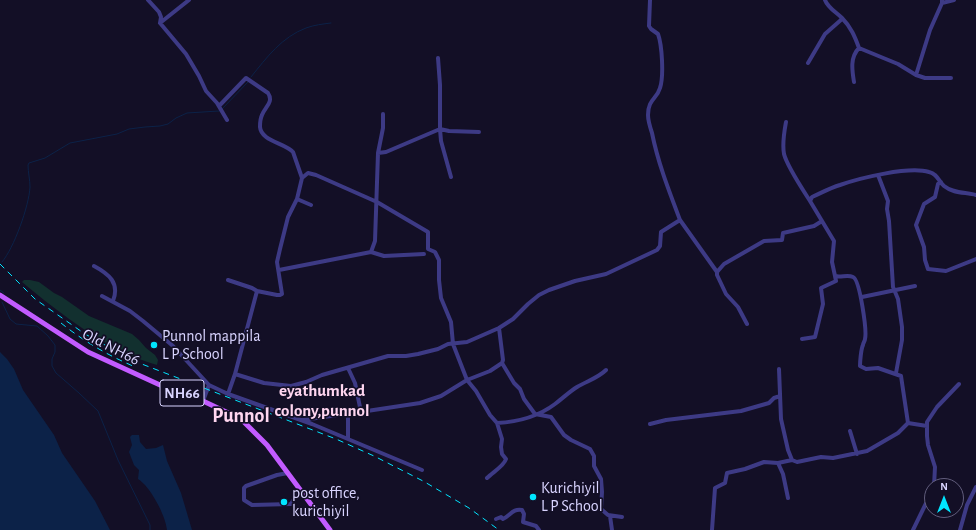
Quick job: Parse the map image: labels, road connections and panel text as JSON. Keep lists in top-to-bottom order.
{
  "streets": {
    "main road": ["Old NH66", "NH66"]
  },
  "districts": ["eyathumkad colony,punnol", "Punnol"],
  "places": ["Punnol mappila L P School", "Kurichiyil L P School", "post office, kurichiyil"],
  "north": "top"
}
